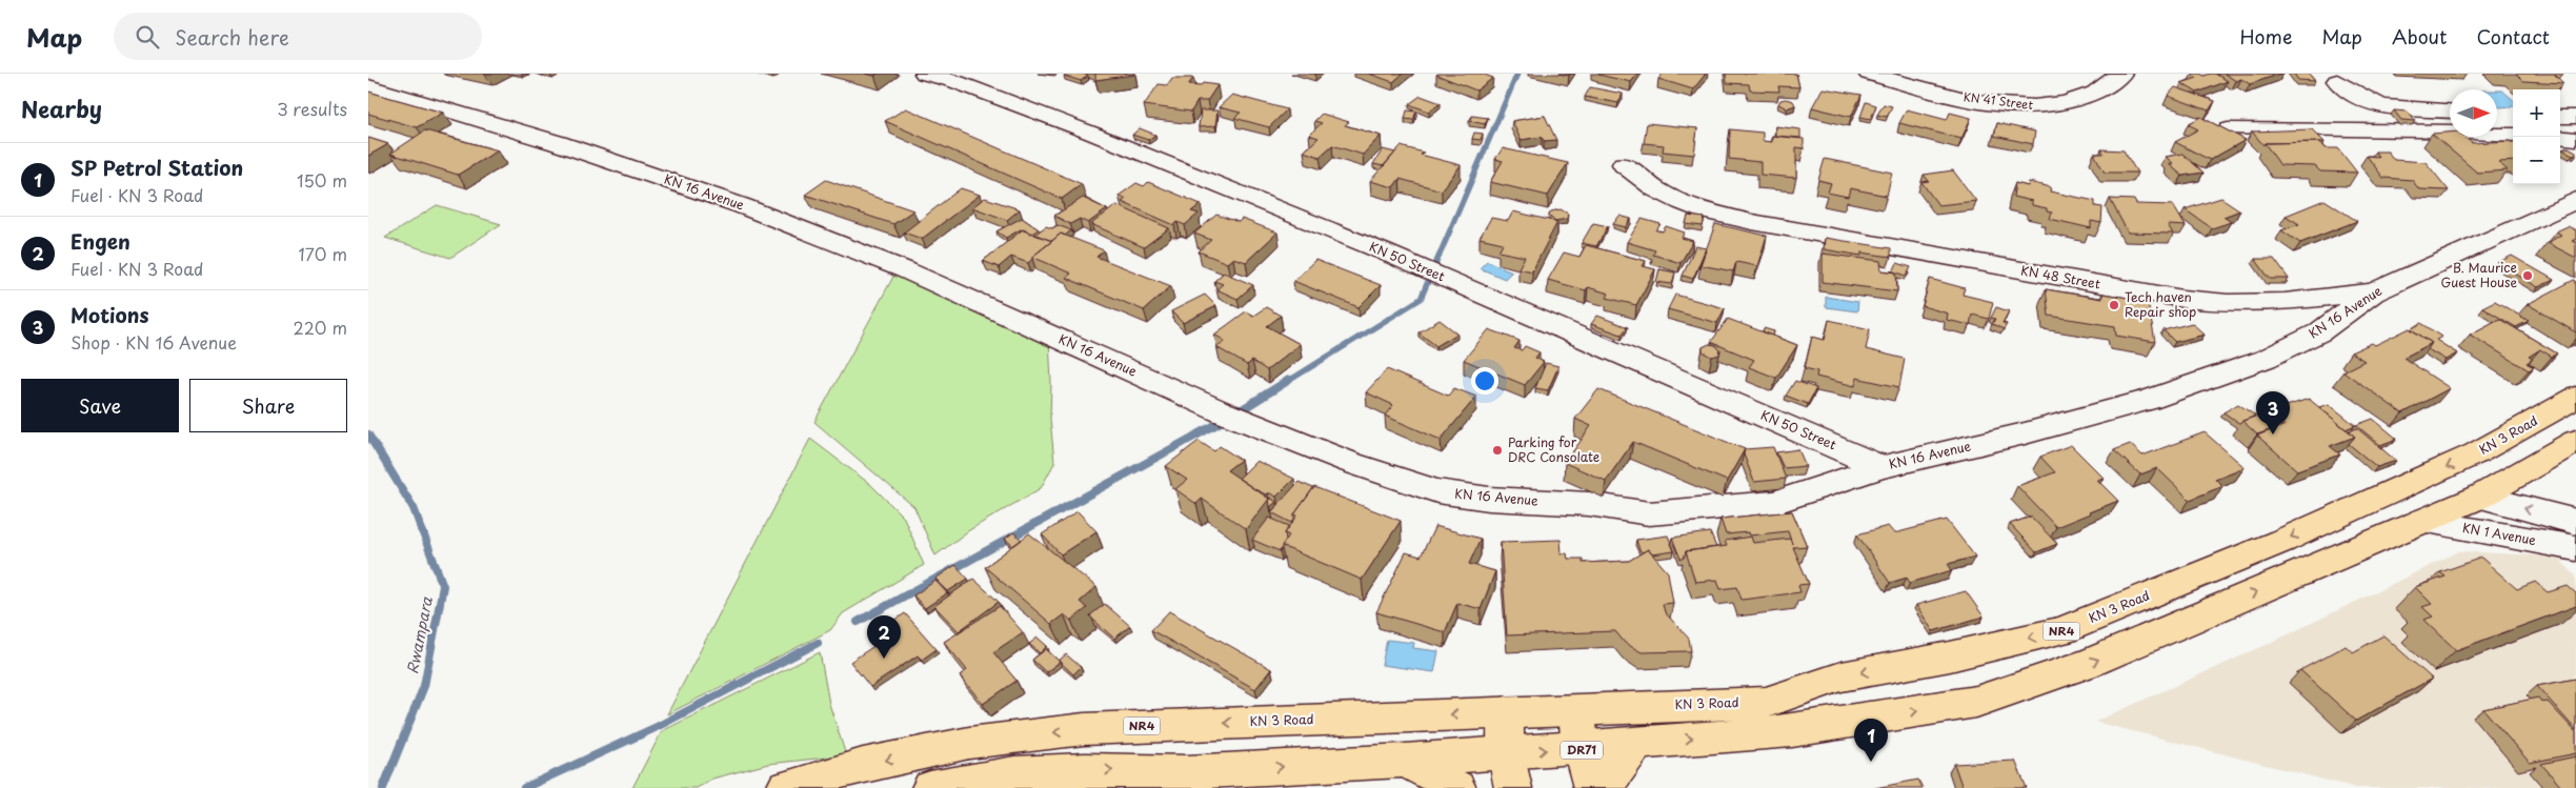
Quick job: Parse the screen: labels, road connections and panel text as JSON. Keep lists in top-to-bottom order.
{
  "streets": {
    "main road": ["KN 3 Road", "NR4", "DR71"],
    "street": [
      "KN 41 Street",
      "KN 16 Avenue",
      "KN 50 Street",
      "KN 48 Street",
      "KN 1 Avenue"
    ]
  },
  "crossings": [
    ["KN 16 Avenue", "KN 50 Street"],
    ["KN 16 Avenue", "KN 48 Street"],
    ["KN 3 Road", "DR71"]
  ],
  "water": ["Rwampara"],
  "places": ["B. Maurice Guest House", "Tech haven Repair shop", "Parking for DRC Consolate"],
  "north": "right",
  "page": {
    "header": "Map",
    "search": "Search here",
    "nav": [
      "Home",
      "Map",
      "About",
      "Contact"
    ],
    "heading": ["Nearby", "3 results"],
    "map_buttons": ["+", "−"],
    "list": [
      {
        "mark": "1",
        "name": "SP Petrol Station",
        "note": "Fuel · KN 3 Road",
        "value": "150 m"
      },
      {
        "mark": "2",
        "name": "Engen",
        "note": "Fuel · KN 3 Road",
        "value": "170 m"
      },
      {
        "mark": "3",
        "name": "Motions",
        "note": "Shop · KN 16 Avenue",
        "value": "220 m"
      }
    ],
    "buttons": ["Save", "Share"],
    "pins": ["3", "2", "1"]
  }
}
